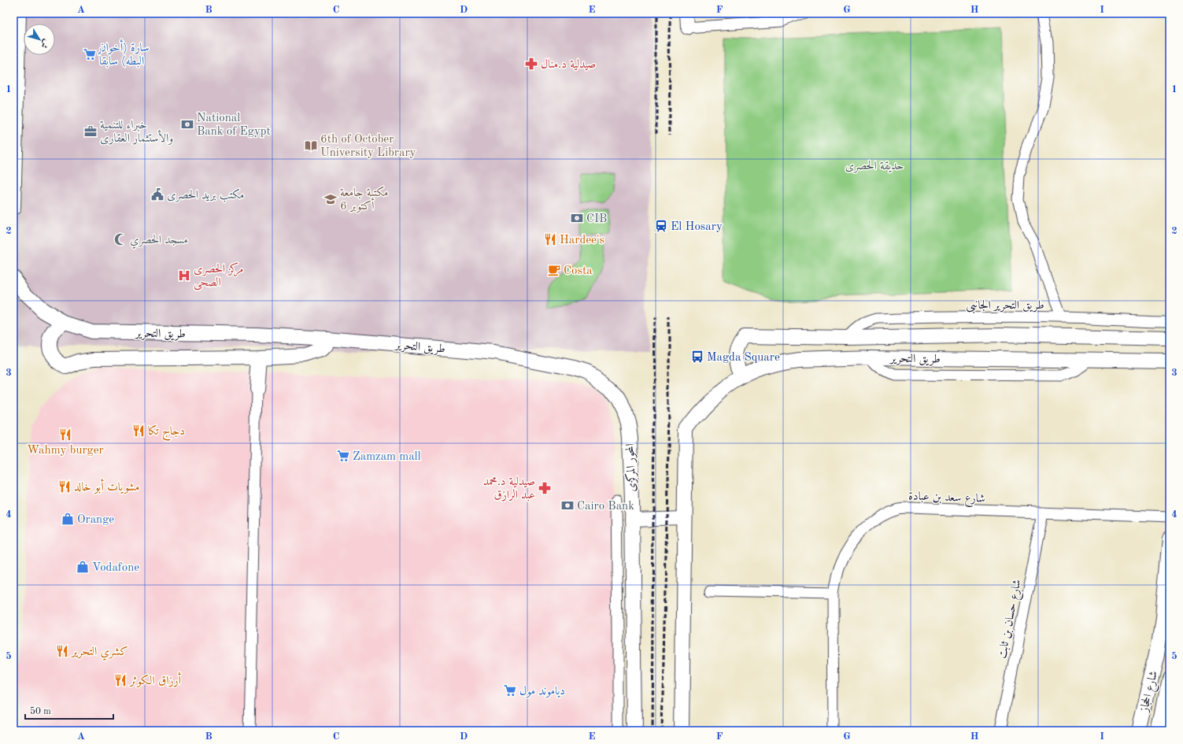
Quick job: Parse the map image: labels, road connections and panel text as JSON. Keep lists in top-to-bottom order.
{
  "streets": {
    "main road": ["طريق التحرير", "المحور المركزى", "شارع الحجاز"],
    "street": ["طريق التحرير الجانبى", "شارع سعد بن عبادة", "شارع حسان بن ثابت"]
  },
  "crossings": [
    ["طريق التحرير الجانبى", "طريق التحرير"],
    ["طريق التحرير", "المحور المركزى"],
    ["شارع سعد بن عبادة", "شارع حسان بن ثابت"]
  ],
  "parks": ["حديقة الحصرى"],
  "places": {
    "supermarket": ["سارة (أخوان البطه) سابقاً", "Zamzam mall", "دياموند مول"],
    "pharmacy": ["صيدلية د.منال", "صيدلية د.محمد عبد الرازق"],
    "bank": ["National Bank of Egypt", "CIB", "Cairo Bank"],
    "office": ["خبراء للتنمية والأستثمار العقارى"],
    "library": ["6th of October University Library"],
    "public building": ["مكتب بريد الحصرى"],
    "school or university": ["مكتبة جامعة 6 أكتوبر"],
    "station": ["El Hosary"],
    "mosque": ["مسجد الحصري"],
    "restaurant": [
      "Hardee's",
      "دجاج تكا",
      "Wahmy burger",
      "مشويات أبو خالد",
      "كشري التحرير",
      "أرزاق الكوثر"
    ],
    "cafe": ["Costa"],
    "hospital": ["مركز الحصرى الصحى"],
    "bus stop": ["Magda Square"],
    "shop": ["Orange", "Vodafone"]
  },
  "scale_bar": "50 m",
  "north": "bottom right",
  "grid": {
    "columns": [
      "A",
      "B",
      "C",
      "D",
      "E",
      "F",
      "G",
      "H",
      "I"
    ],
    "rows": [
      "1",
      "2",
      "3",
      "4",
      "5"
    ]
  }
}
